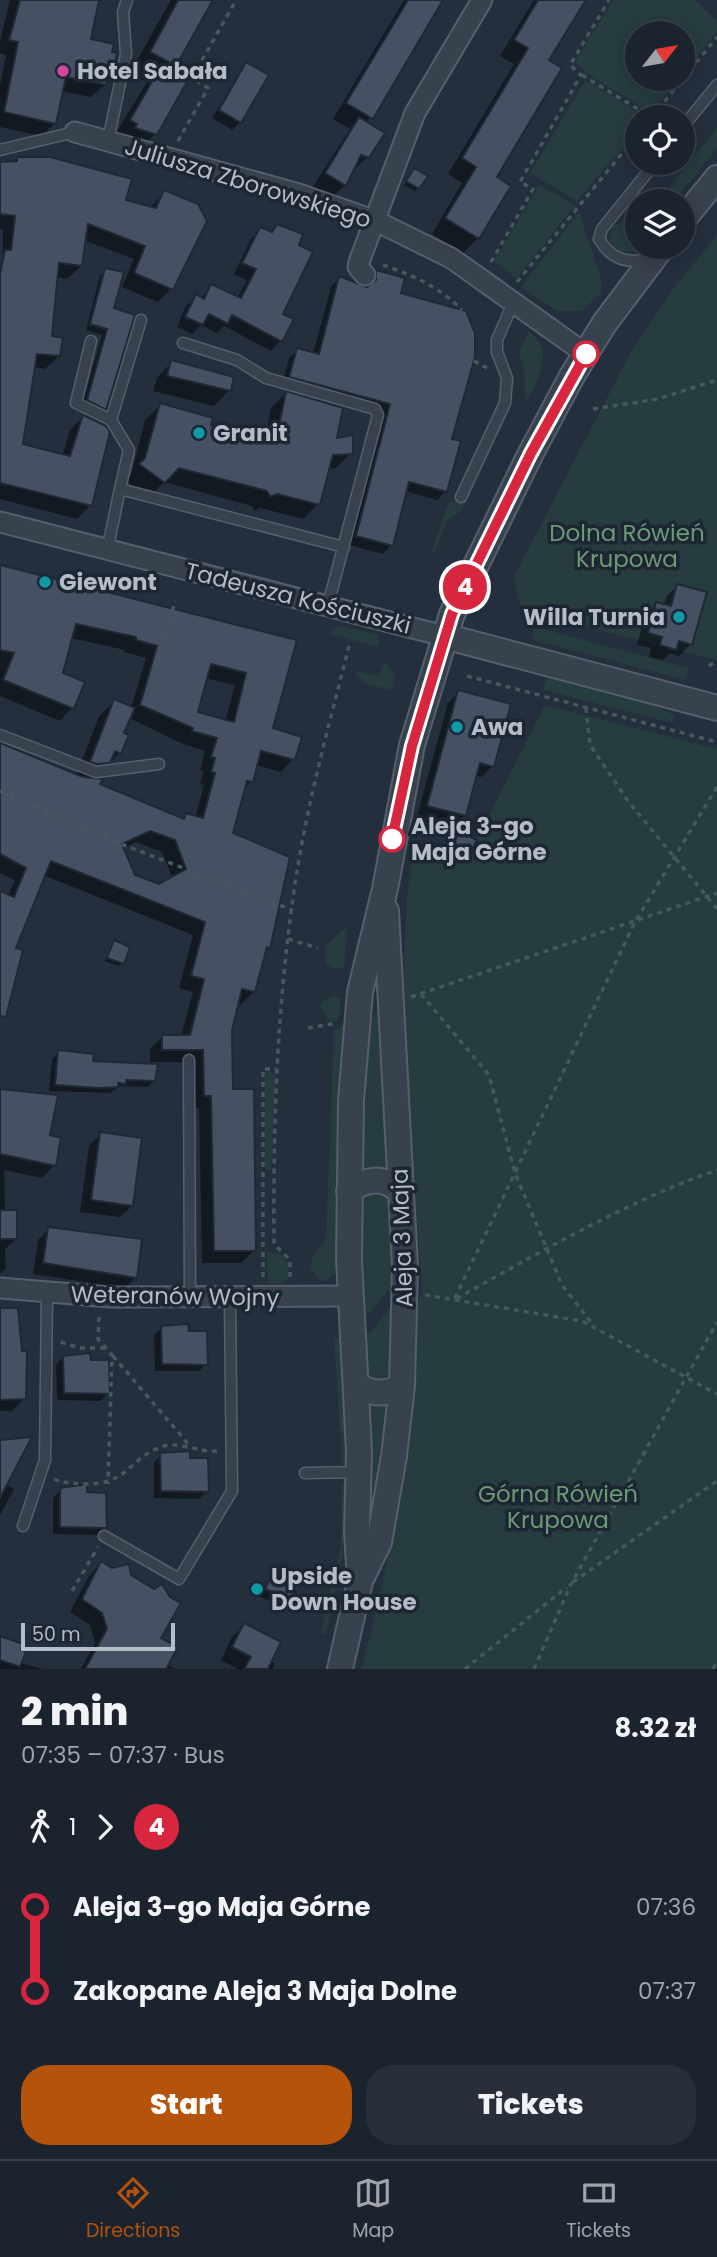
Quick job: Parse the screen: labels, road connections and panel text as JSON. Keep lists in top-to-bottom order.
{
  "streets": {
    "street": [
      "Juliusza Zborowskiego",
      "Tadeusza Kościuszki",
      "Aleja 3 Maja",
      "Weteranów Wojny"
    ]
  },
  "crossings": [
    ["Juliusza Zborowskiego", "Aleja 3 Maja"],
    ["Tadeusza Kościuszki", "Aleja 3 Maja"],
    ["Aleja 3 Maja", "Weteranów Wojny"]
  ],
  "parks": ["Dolna Rówień Krupowa", "Górna Rówień Krupowa"],
  "places": [
    "Hotel Sabała",
    "Granit",
    "Giewont",
    "Willa Turnia",
    "Awa",
    "Aleja 3-go Maja Górne",
    "Upside Down House"
  ],
  "lines": ["bus line 4"],
  "scale_bar": "50 m",
  "north": "top right",
  "page": {
    "on_map": "4",
    "scale": "50 m",
    "heading": ["2 min", "07:35 – 07:37 · Bus", "8.32 zł"],
    "legs": ["1", "4"],
    "list": [
      {
        "name": "Aleja 3-go Maja Górne",
        "value": "07:36"
      },
      {
        "name": "Zakopane Aleja 3 Maja Dolne",
        "value": "07:37"
      }
    ],
    "buttons": ["Start", "Tickets"],
    "tabs": ["Directions", "Map", "Tickets"]
  }
}
